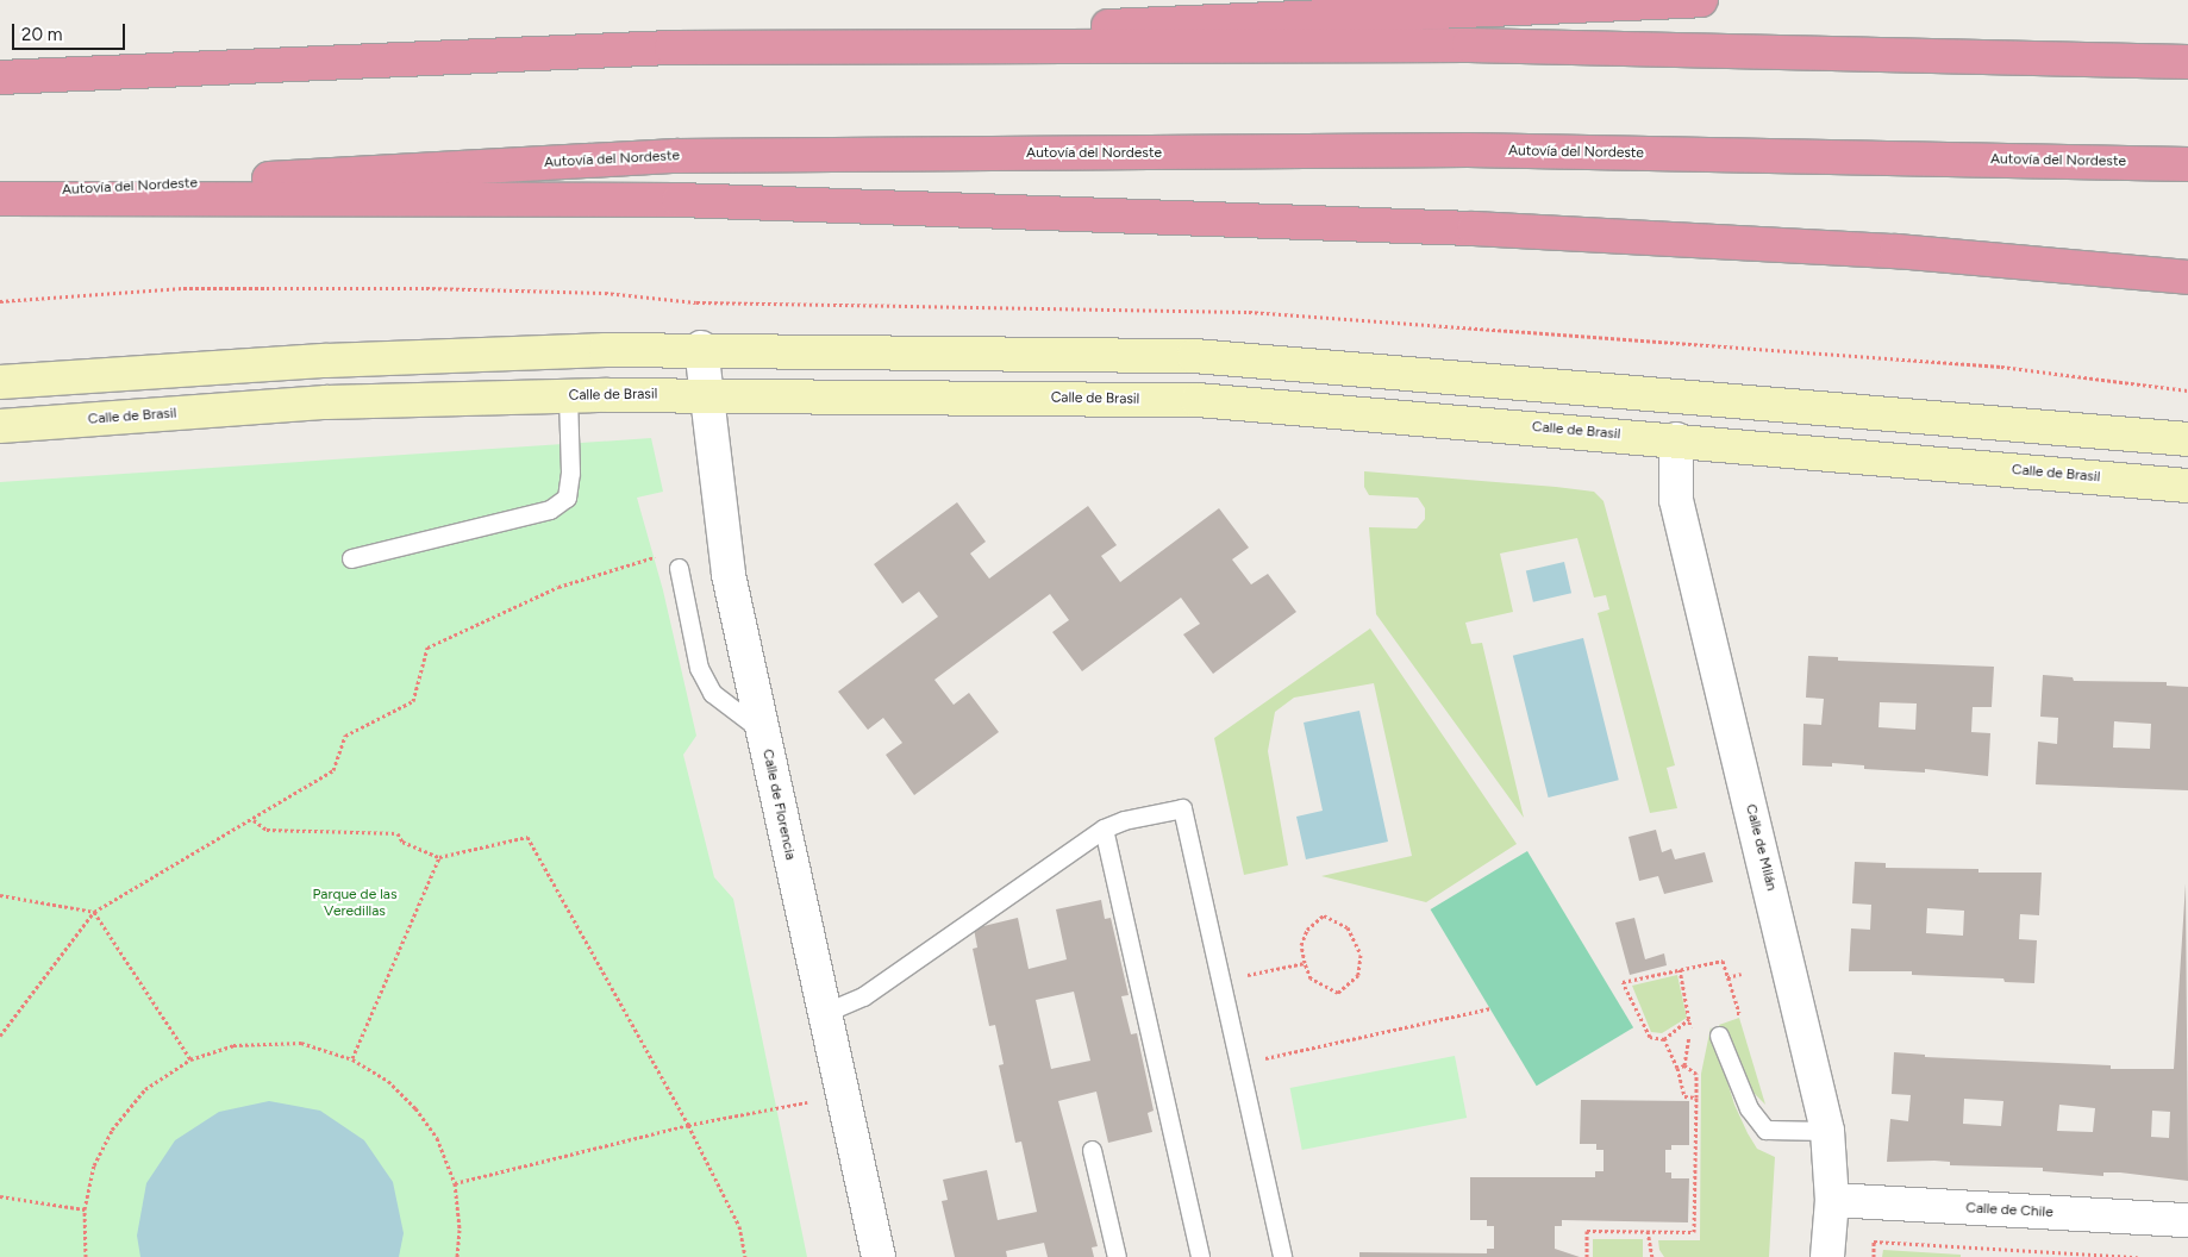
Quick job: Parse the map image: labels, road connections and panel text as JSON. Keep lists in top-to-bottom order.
{
  "streets": {
    "highway": ["Autovía del Nordeste"],
    "street": [
      "Calle de Brasil",
      "Calle de Florencia",
      "Calle de Milán",
      "Calle de Chile"
    ]
  },
  "crossings": [
    ["Calle de Brasil", "Calle de Florencia"],
    ["Calle de Brasil", "Calle de Milán"],
    ["Calle de Milán", "Calle de Chile"]
  ],
  "parks": ["Parque de las Veredillas"],
  "scale_bar": "20 m"
}
